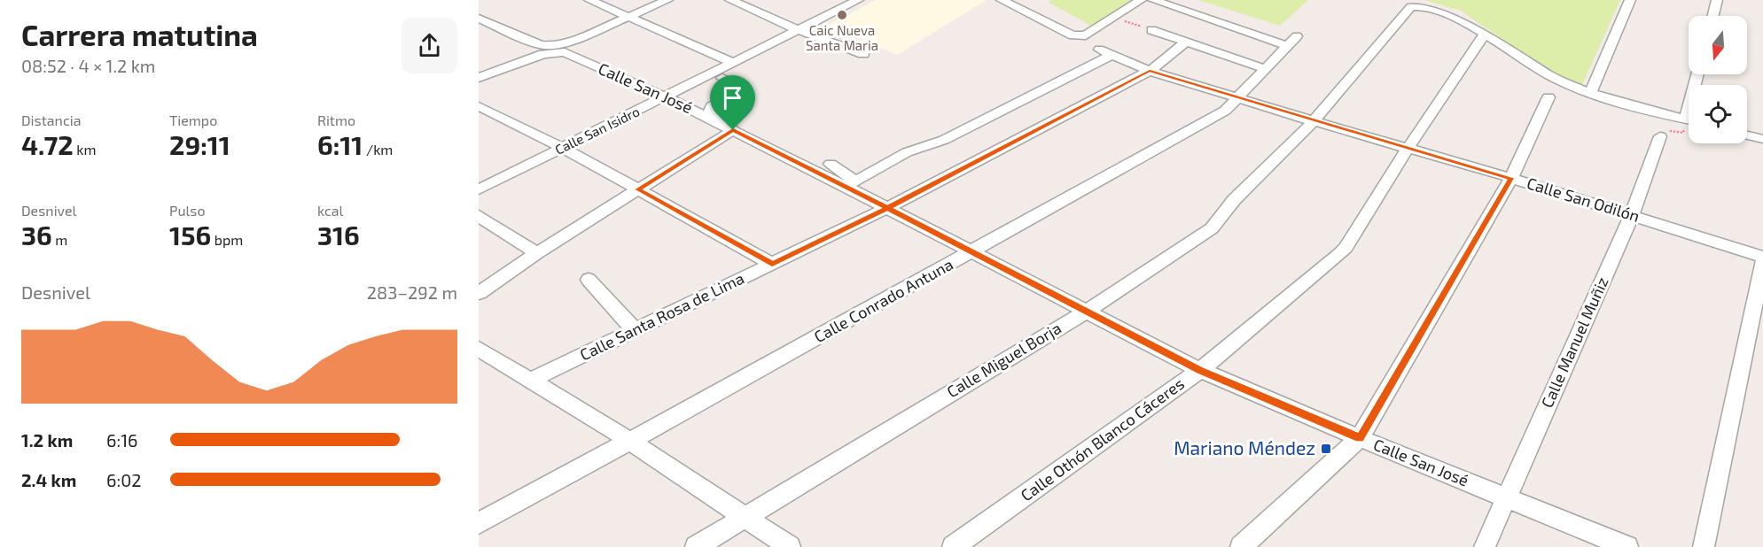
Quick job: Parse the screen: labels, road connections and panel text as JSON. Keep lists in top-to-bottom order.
{
  "streets": {
    "street": [
      "Calle San José",
      "Calle San Isidro",
      "Calle San Odilón",
      "Calle Conrado Antuna",
      "Calle Santa Rosa de Lima",
      "Calle Manuel Muñiz",
      "Calle Miguel Borja",
      "Calle Othón Blanco Cáceres"
    ]
  },
  "crossings": [
    ["Calle San José", "Calle San Isidro"],
    ["Calle San José", "Calle San Odilón"],
    ["Calle San José", "Calle Conrado Antuna"],
    ["Calle San José", "Calle Santa Rosa de Lima"],
    ["Calle San José", "Calle Manuel Muñiz"],
    ["Calle San José", "Calle Miguel Borja"],
    ["Calle San José", "Calle Othón Blanco Cáceres"],
    ["Calle San Odilón", "Calle Conrado Antuna"],
    ["Calle San Odilón", "Calle Santa Rosa de Lima"],
    ["Calle San Odilón", "Calle Manuel Muñiz"],
    ["Calle San Odilón", "Calle Miguel Borja"],
    ["Calle San Odilón", "Calle Othón Blanco Cáceres"],
    ["Calle Miguel Borja", "Calle Othón Blanco Cáceres"]
  ],
  "places": {
    "other": ["Caic Nueva Santa Maria"],
    "transit": ["Mariano Méndez"]
  },
  "north": "bottom",
  "page": {
    "heading": ["Carrera matutina", "08:52 · 4 × 1.2 km"],
    "stats": [
      ["Distancia", "4.72 km"],
      ["Tiempo", "29:11"],
      ["Ritmo", "6:11 /km"],
      ["Desnivel", "36 m"],
      ["Pulso", "156 bpm"],
      ["kcal", "316"]
    ],
    "chart": ["Desnivel", "283–292 m"],
    "list": [
      {
        "name": "1.2 km",
        "note": "6:16"
      },
      {
        "name": "2.4 km",
        "note": "6:02"
      }
    ]
  }
}
